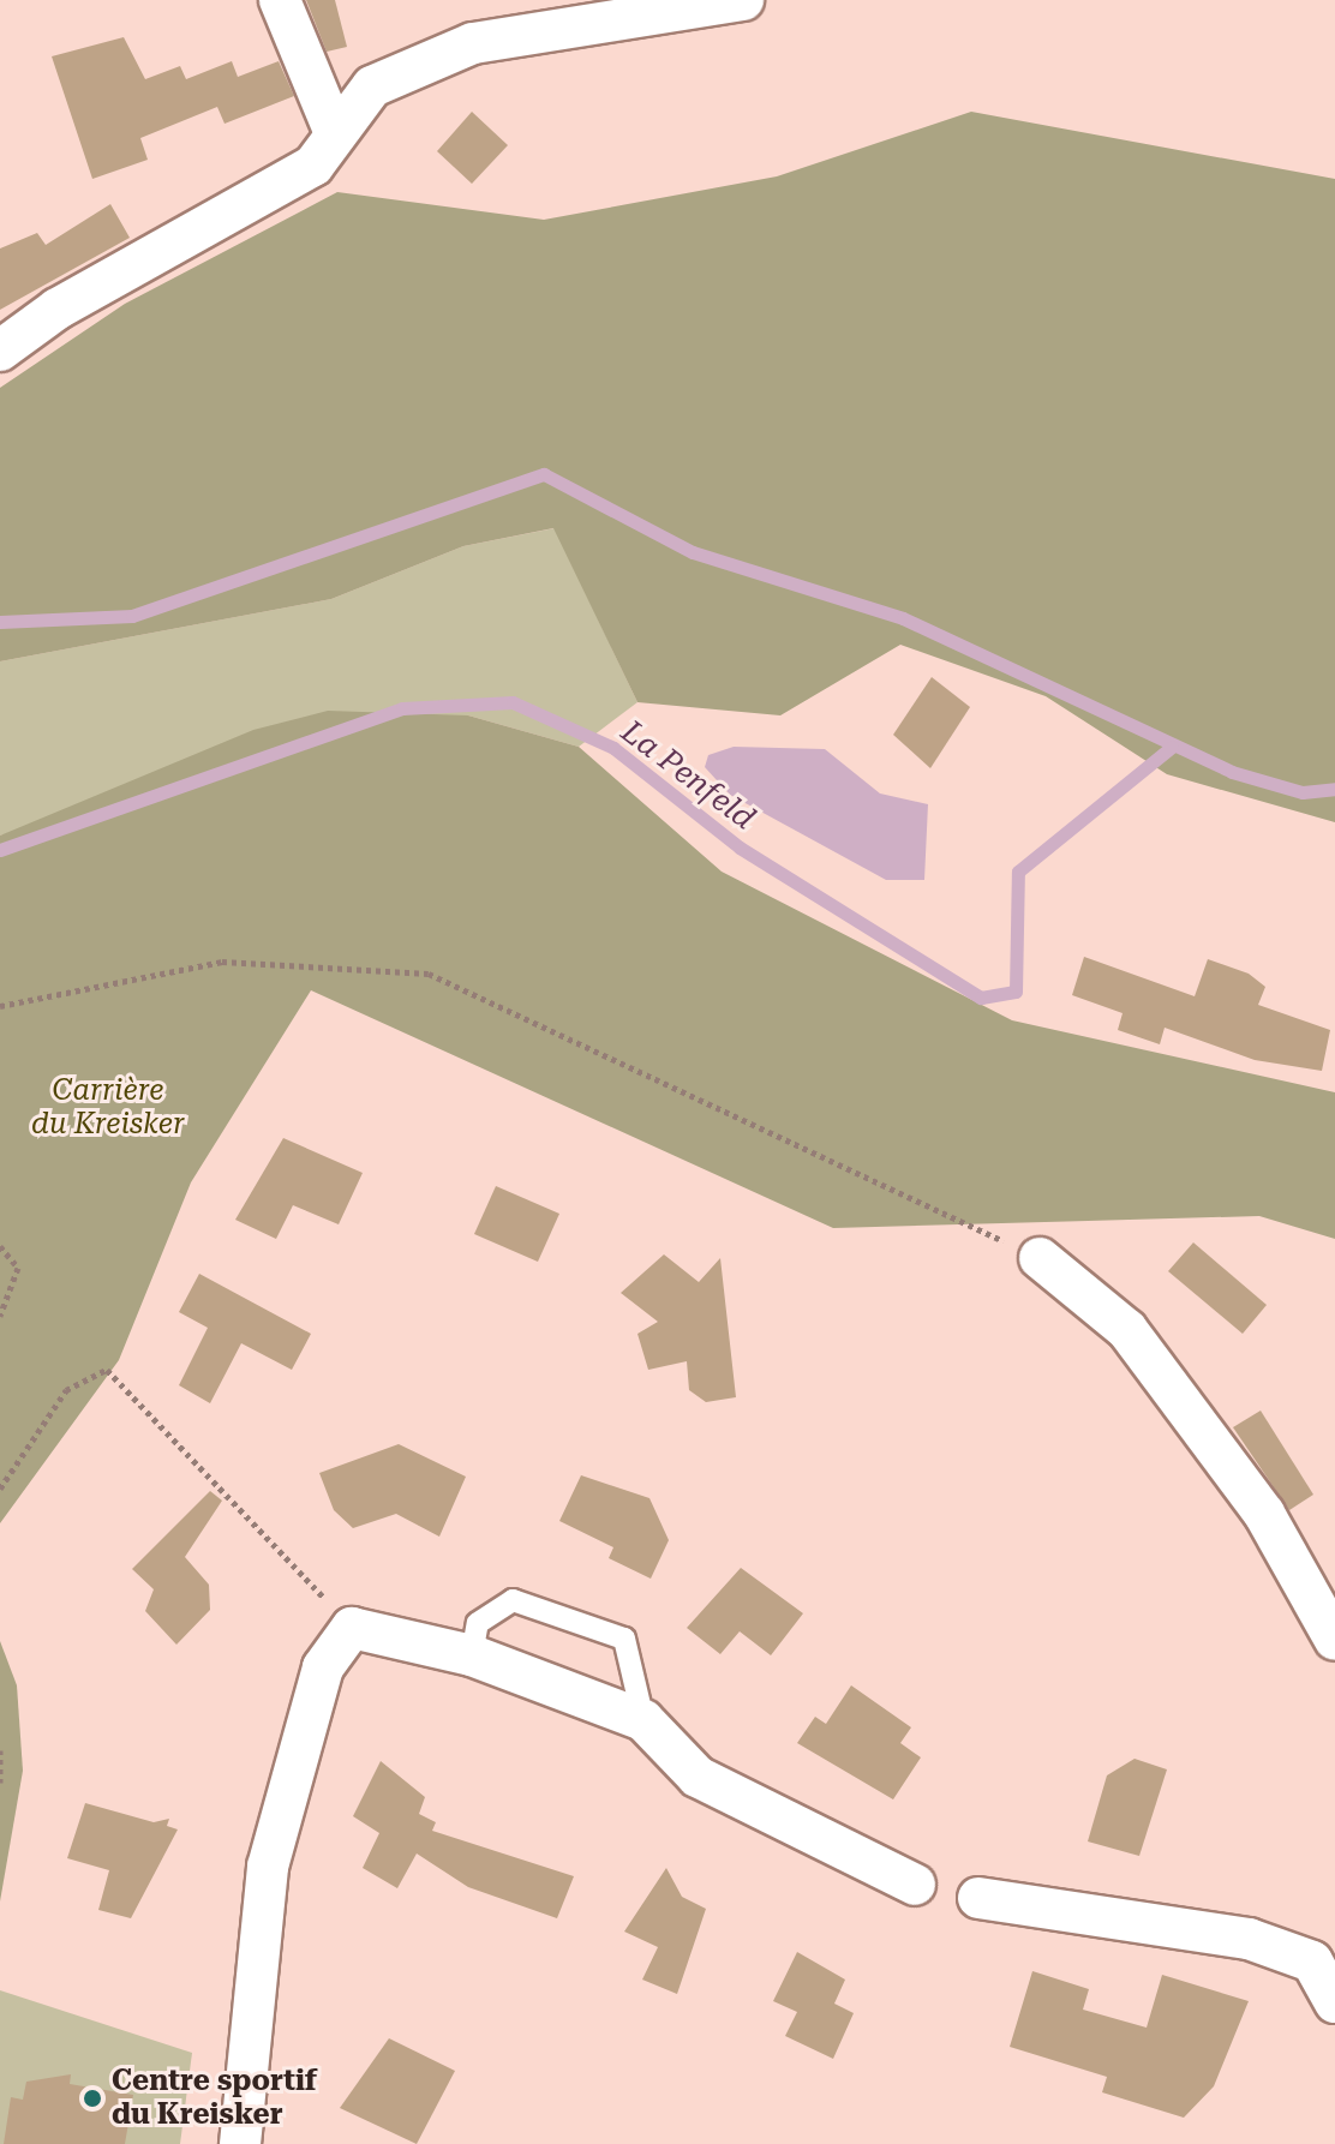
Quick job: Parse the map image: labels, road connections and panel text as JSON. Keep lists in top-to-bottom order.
{
  "water": ["La Penfeld"],
  "parks": ["Carrière du Kreisker"],
  "places": ["Centre sportif du Kreisker"]
}
